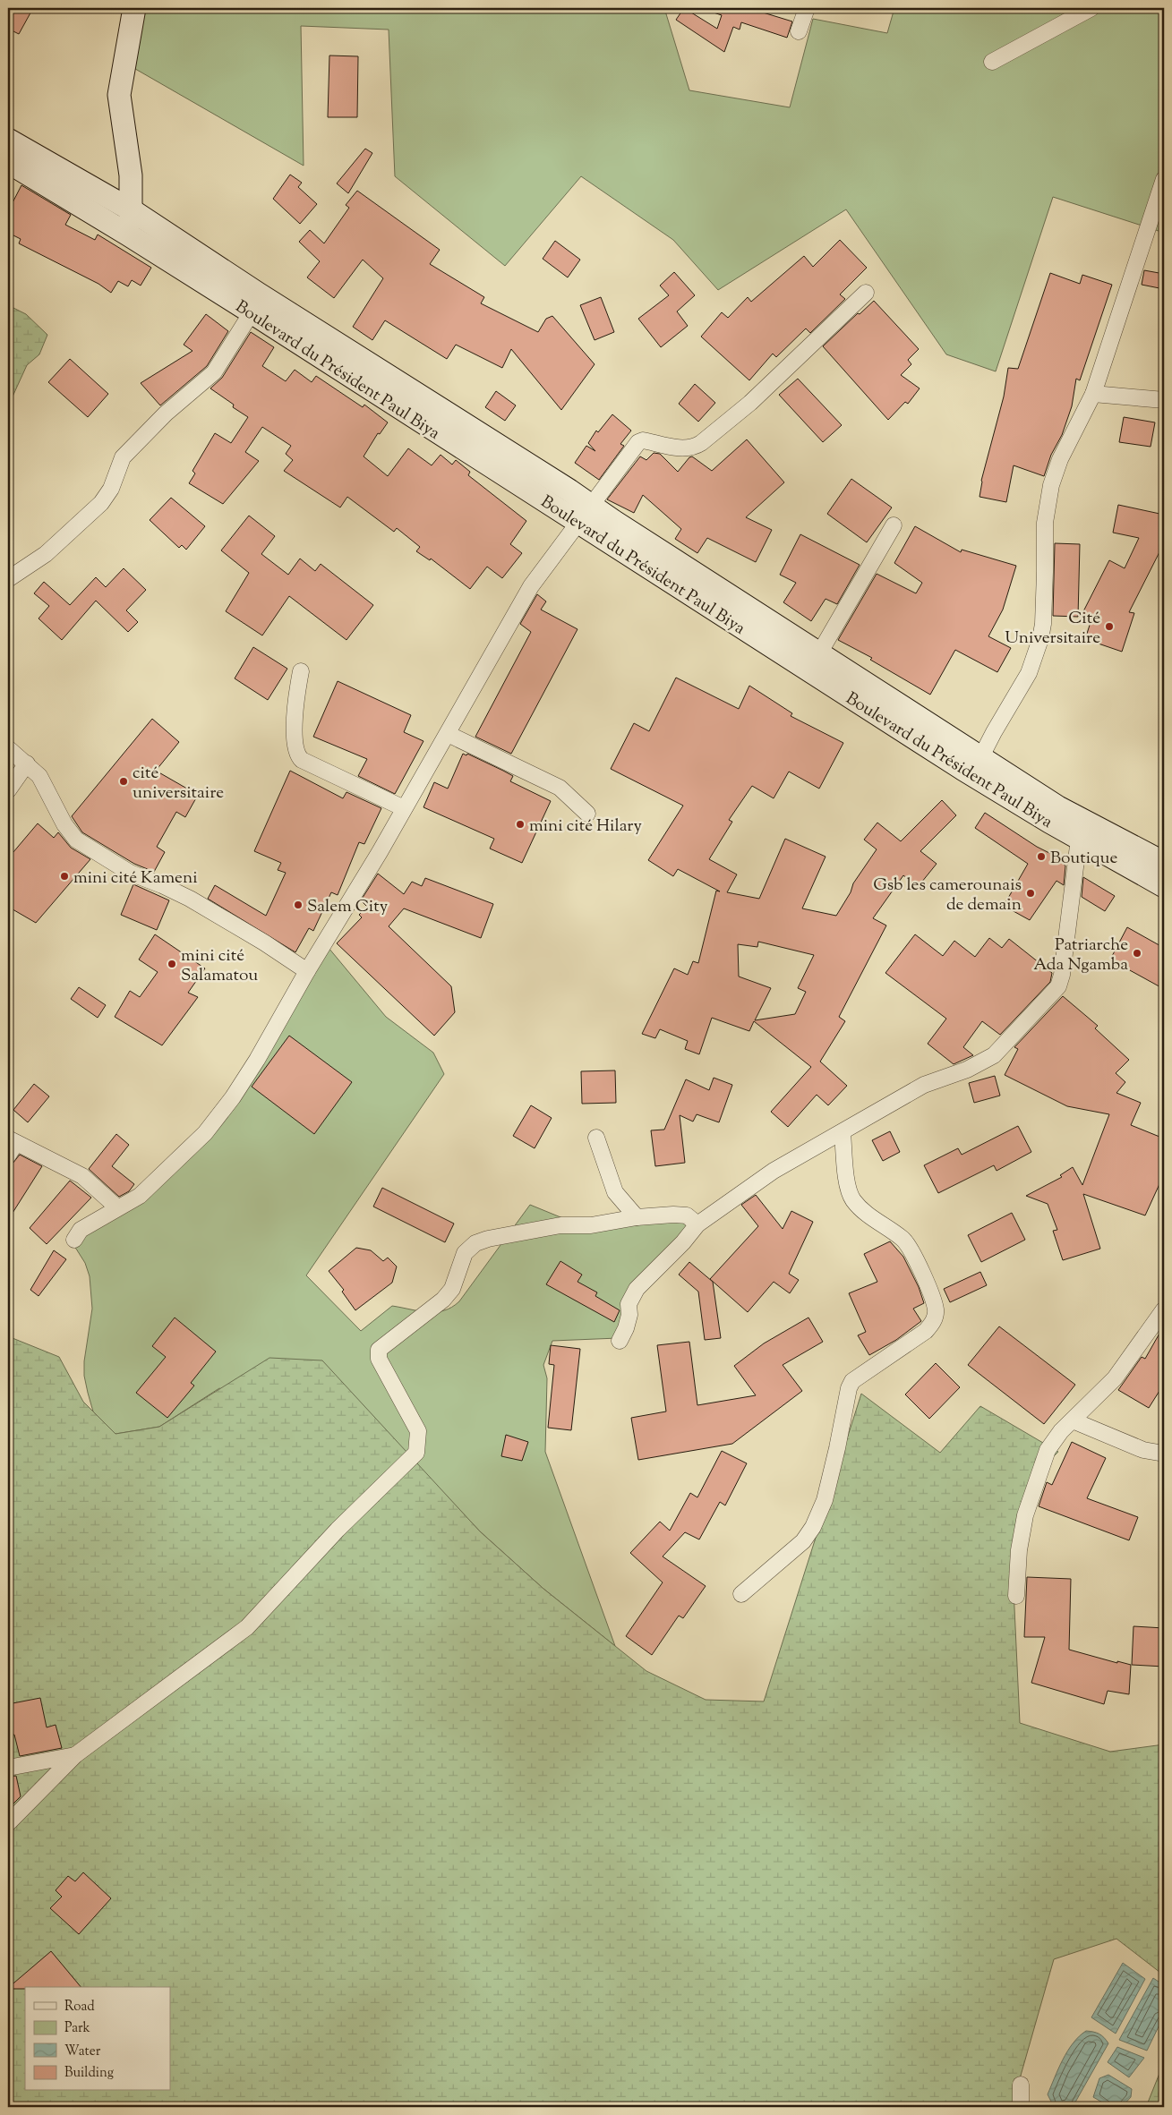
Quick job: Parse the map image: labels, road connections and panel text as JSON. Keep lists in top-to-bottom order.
{
  "streets": {
    "main road": ["Boulevard du Président Paul Biya"]
  },
  "places": [
    "Cité Universitaire",
    "cité universitaire",
    "mini cité Hilary",
    "Boutique",
    "mini cité Kameni",
    "Gsb les camerounais de demain",
    "Salem City",
    "Patriarche Ada Ngamba",
    "mini cité Salamatou"
  ],
  "legend": [
    "Road",
    "Park",
    "Water",
    "Building"
  ]
}
